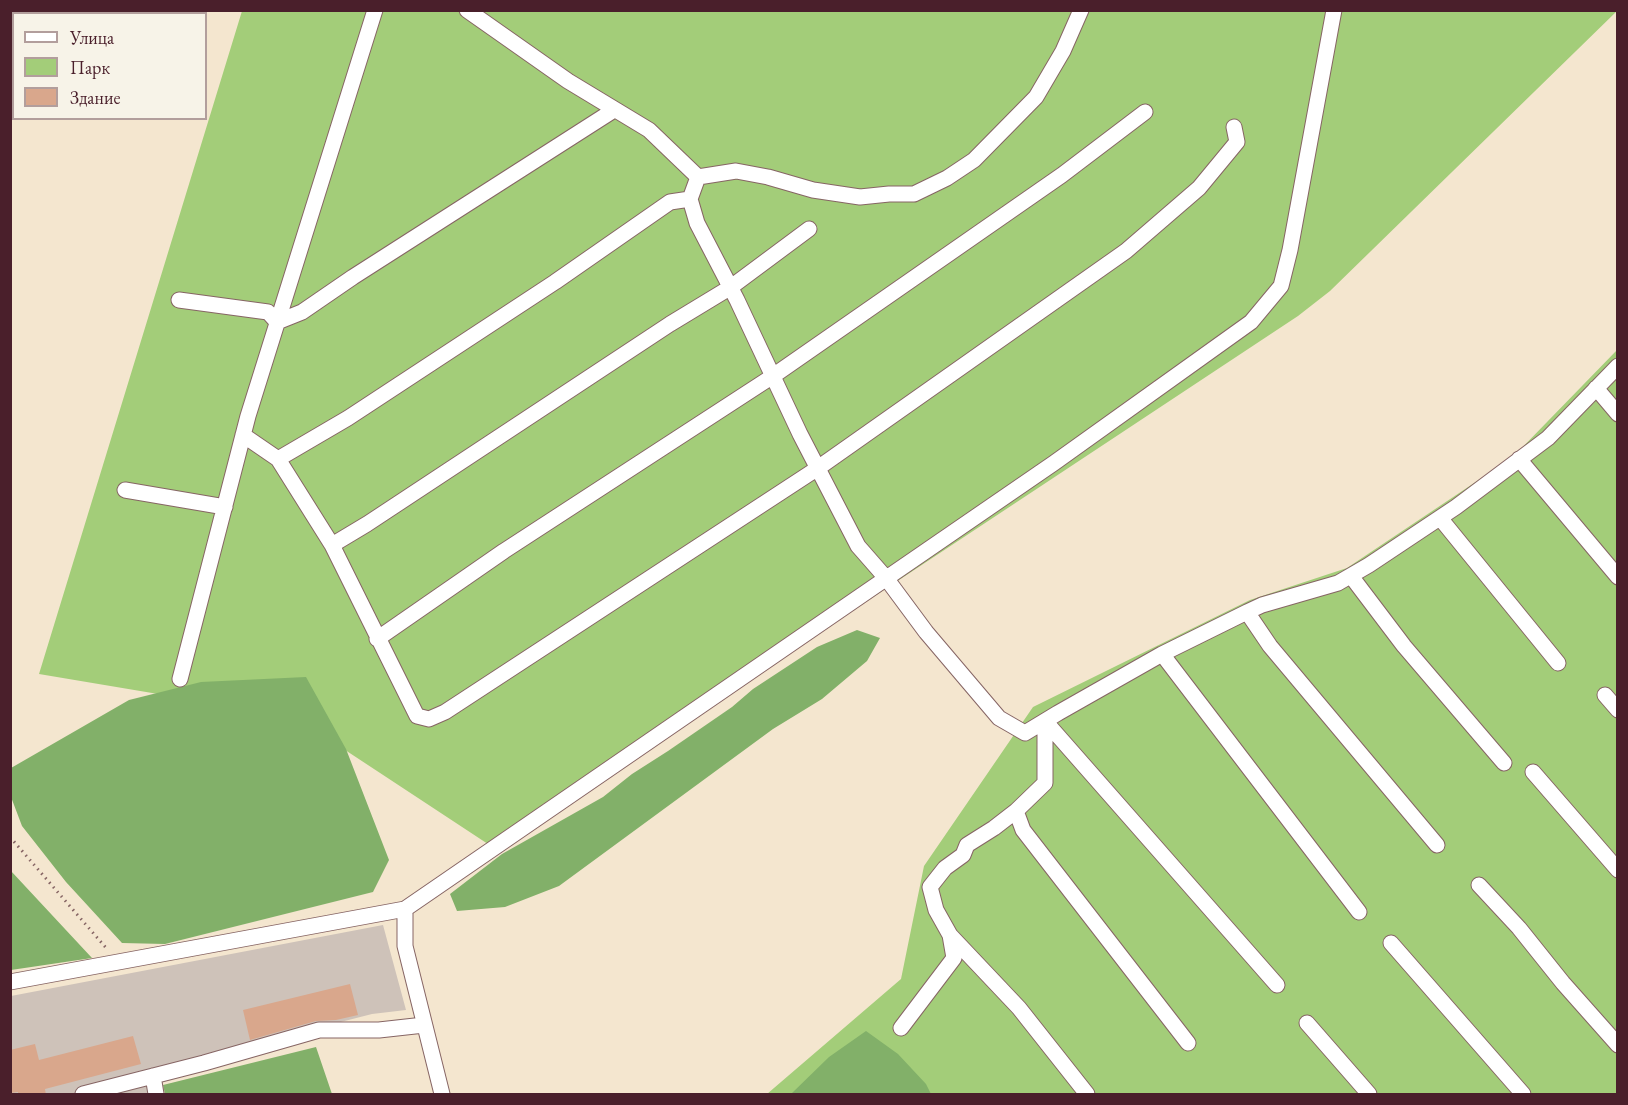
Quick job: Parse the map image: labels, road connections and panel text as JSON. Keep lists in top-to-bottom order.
{
  "legend": ["Улица", "Парк", "Здание"]
}
